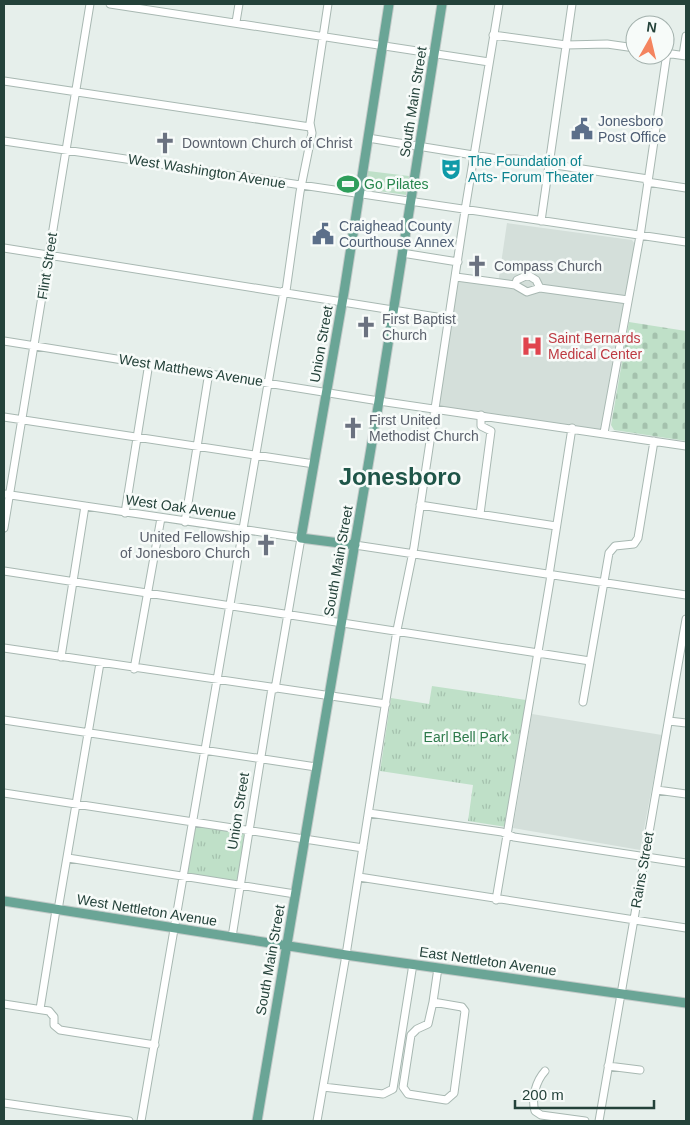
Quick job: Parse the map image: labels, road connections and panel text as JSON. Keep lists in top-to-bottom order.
{
  "streets": {
    "main road": [
      "South Main Street",
      "Union Street",
      "West Oak Avenue",
      "West Nettleton Avenue",
      "East Nettleton Avenue"
    ],
    "street": [
      "West Washington Avenue",
      "Flint Street",
      "West Matthews Avenue",
      "Rains Street"
    ]
  },
  "crossings": [
    ["South Main Street", "West Washington Avenue"],
    ["South Main Street", "West Matthews Avenue"],
    ["South Main Street", "West Oak Avenue"],
    ["South Main Street", "West Nettleton Avenue"],
    ["South Main Street", "East Nettleton Avenue"],
    ["West Washington Avenue", "Flint Street"],
    ["West Washington Avenue", "Union Street"],
    ["Flint Street", "West Matthews Avenue"],
    ["Flint Street", "West Oak Avenue"],
    ["Union Street", "West Matthews Avenue"],
    ["Union Street", "West Oak Avenue"],
    ["Union Street", "West Nettleton Avenue"],
    ["Rains Street", "East Nettleton Avenue"],
    ["West Nettleton Avenue", "East Nettleton Avenue"]
  ],
  "districts": ["Jonesboro"],
  "parks": ["Earl Bell Park"],
  "places": {
    "public building": ["Jonesboro Post Office", "Craighead County Courthouse Annex"],
    "church": [
      "Downtown Church of Christ",
      "Compass Church",
      "First Baptist Church",
      "First United Methodist Church",
      "United Fellowship of Jonesboro Church"
    ],
    "theatre": ["The Foundation of Arts- Forum Theater"],
    "sports": ["Go Pilates"],
    "hospital": ["Saint Bernards Medical Center"]
  },
  "scale_bar": "200 m",
  "north": "top"
}
